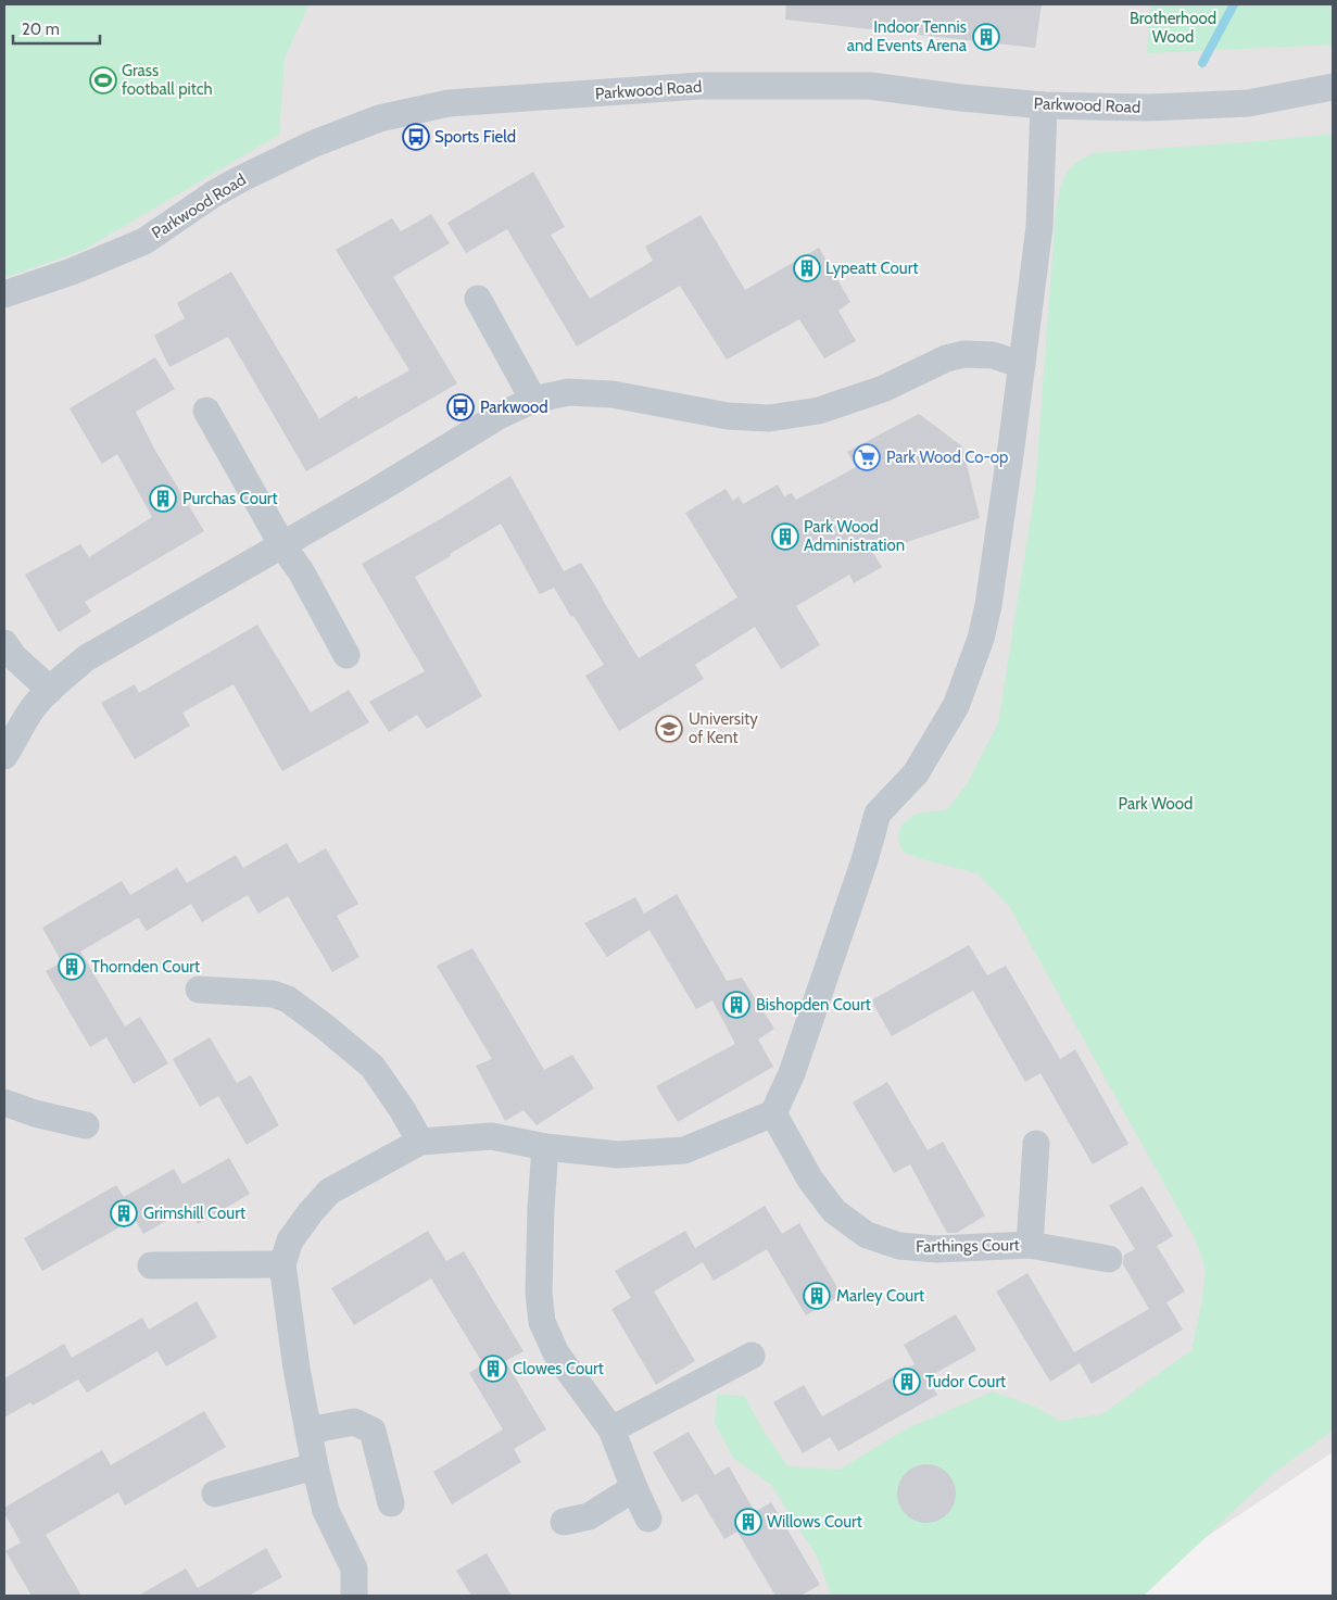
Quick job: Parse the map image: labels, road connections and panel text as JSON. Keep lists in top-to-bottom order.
{
  "streets": {
    "street": ["Parkwood Road", "Farthings Court"]
  },
  "parks": ["Brotherhood Wood", "Park Wood"],
  "places": {
    "building": [
      "Indoor Tennis and Events Arena",
      "Lypeatt Court",
      "Purchas Court",
      "Park Wood Administration",
      "Thornden Court",
      "Bishopden Court",
      "Grimshill Court",
      "Marley Court",
      "Clowes Court",
      "Tudor Court",
      "Willows Court"
    ],
    "sports": ["Grass football pitch"],
    "bus stop": ["Sports Field", "Parkwood"],
    "supermarket": ["Park Wood Co-op"],
    "school or university": ["University of Kent"]
  },
  "scale_bar": "20 m"
}
